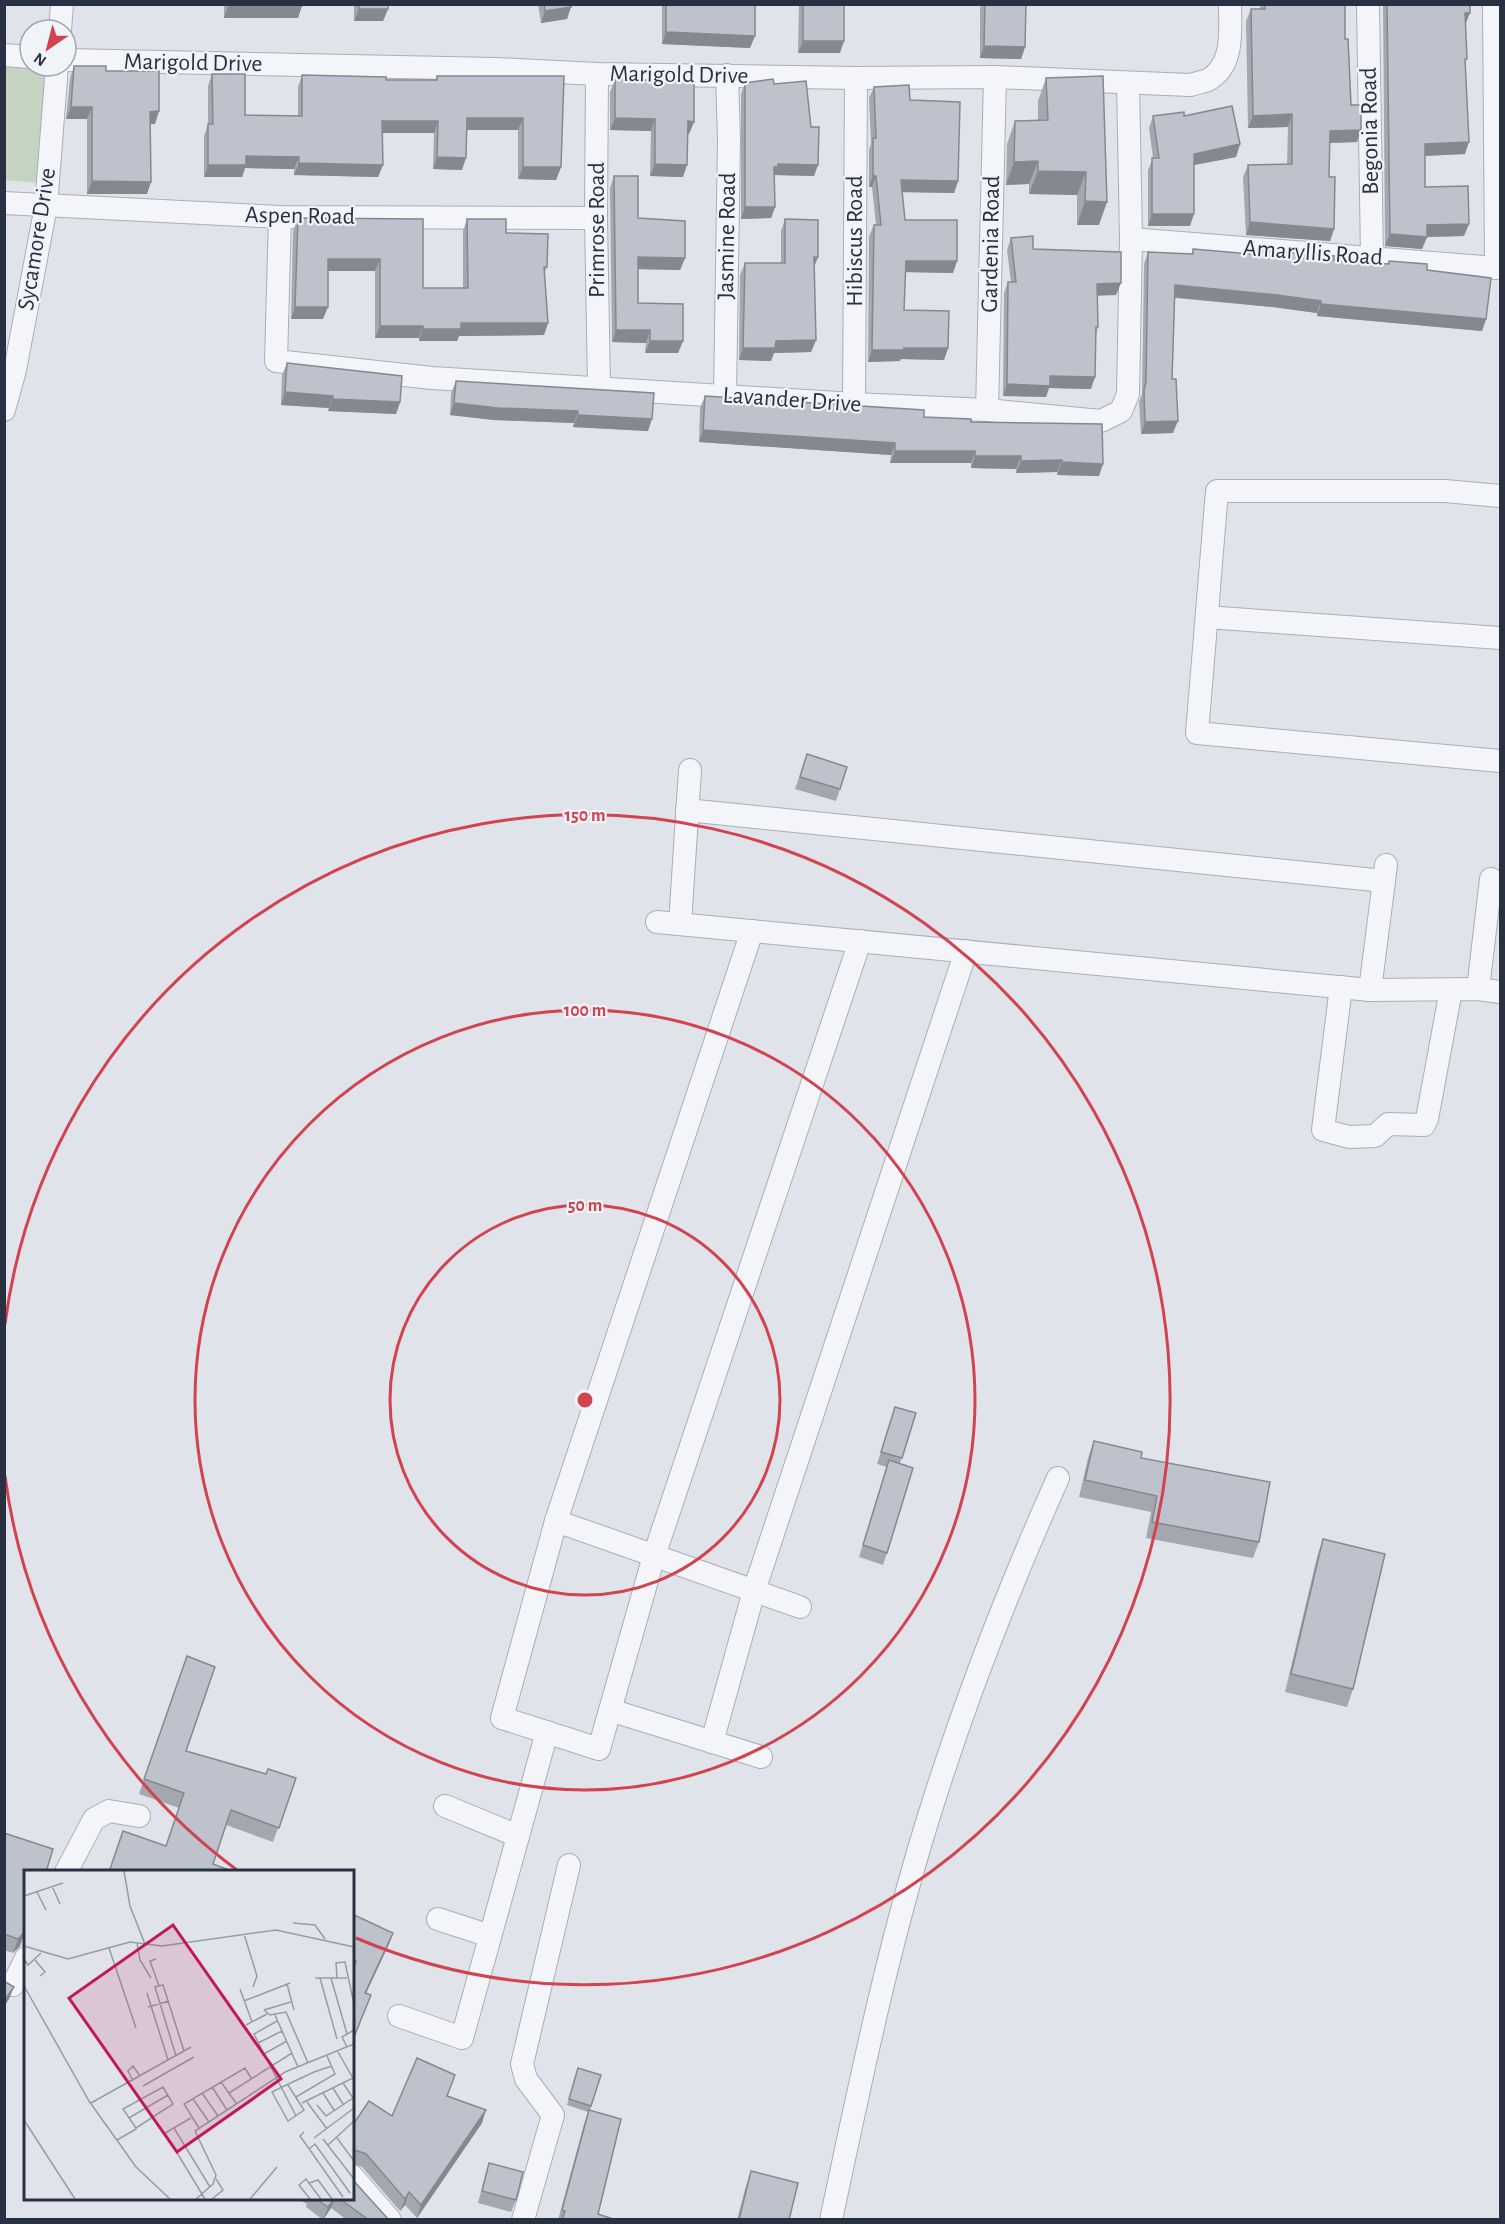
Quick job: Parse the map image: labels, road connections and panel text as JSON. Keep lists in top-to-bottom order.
{
  "streets": {
    "street": [
      "Marigold Drive",
      "Begonia Road",
      "Aspen Road",
      "Primrose Road",
      "Jasmine Road",
      "Sycamore Drive",
      "Hibiscus Road",
      "Gardenia Road",
      "Amaryllis Road",
      "Lavander Drive"
    ]
  },
  "crossings": [
    ["Marigold Drive", "Primrose Road"],
    ["Marigold Drive", "Jasmine Road"],
    ["Marigold Drive", "Hibiscus Road"],
    ["Marigold Drive", "Gardenia Road"],
    ["Marigold Drive", "Lavander Drive"],
    ["Begonia Road", "Amaryllis Road"],
    ["Aspen Road", "Primrose Road"],
    ["Aspen Road", "Sycamore Drive"],
    ["Aspen Road", "Lavander Drive"],
    ["Primrose Road", "Lavander Drive"],
    ["Jasmine Road", "Lavander Drive"],
    ["Hibiscus Road", "Lavander Drive"],
    ["Gardenia Road", "Lavander Drive"],
    ["Amaryllis Road", "Lavander Drive"]
  ],
  "north": "bottom left",
  "rings": ["150 m", "100 m", "50 m"]
}
